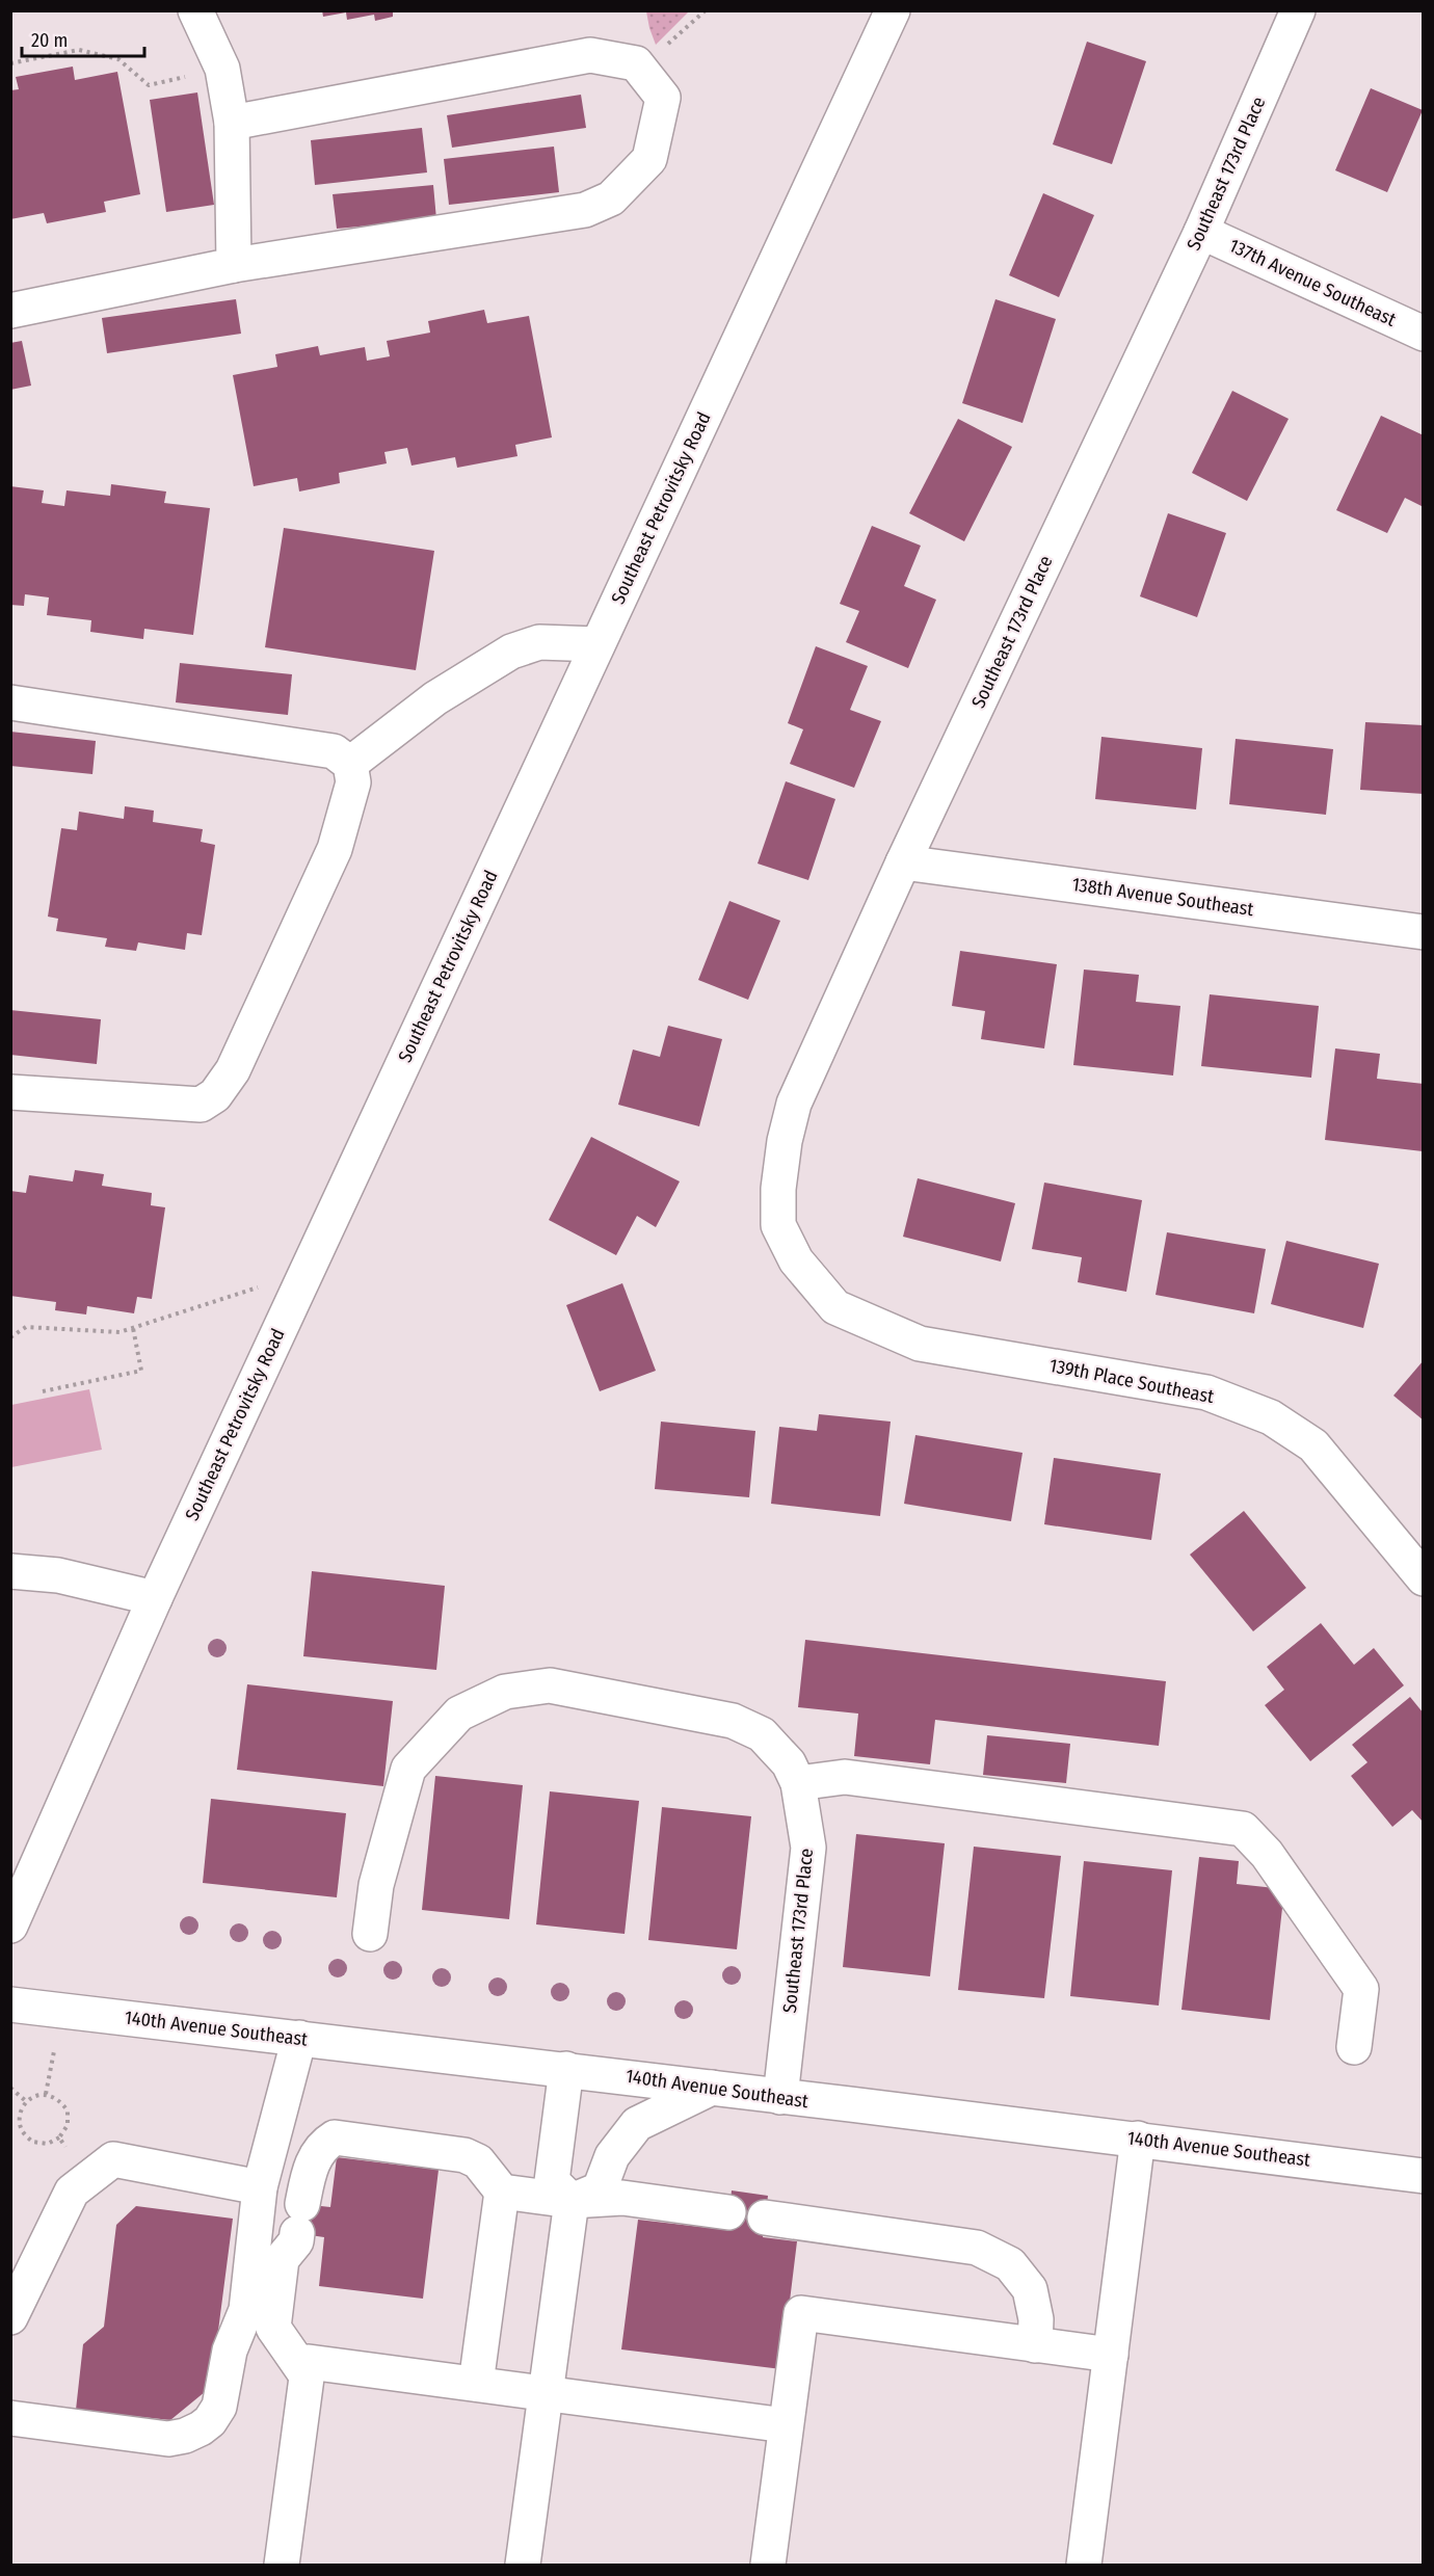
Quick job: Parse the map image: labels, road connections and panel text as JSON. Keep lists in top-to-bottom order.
{
  "streets": {
    "main road": [
      "Southeast 173rd Place",
      "137th Avenue Southeast",
      "Southeast Petrovitsky Road",
      "138th Avenue Southeast",
      "139th Place Southeast",
      "140th Avenue Southeast"
    ]
  },
  "crossings": [
    ["Southeast 173rd Place", "137th Avenue Southeast"],
    ["Southeast 173rd Place", "138th Avenue Southeast"],
    ["Southeast 173rd Place", "139th Place Southeast"],
    ["Southeast 173rd Place", "140th Avenue Southeast"]
  ],
  "scale_bar": "20 m"
}
